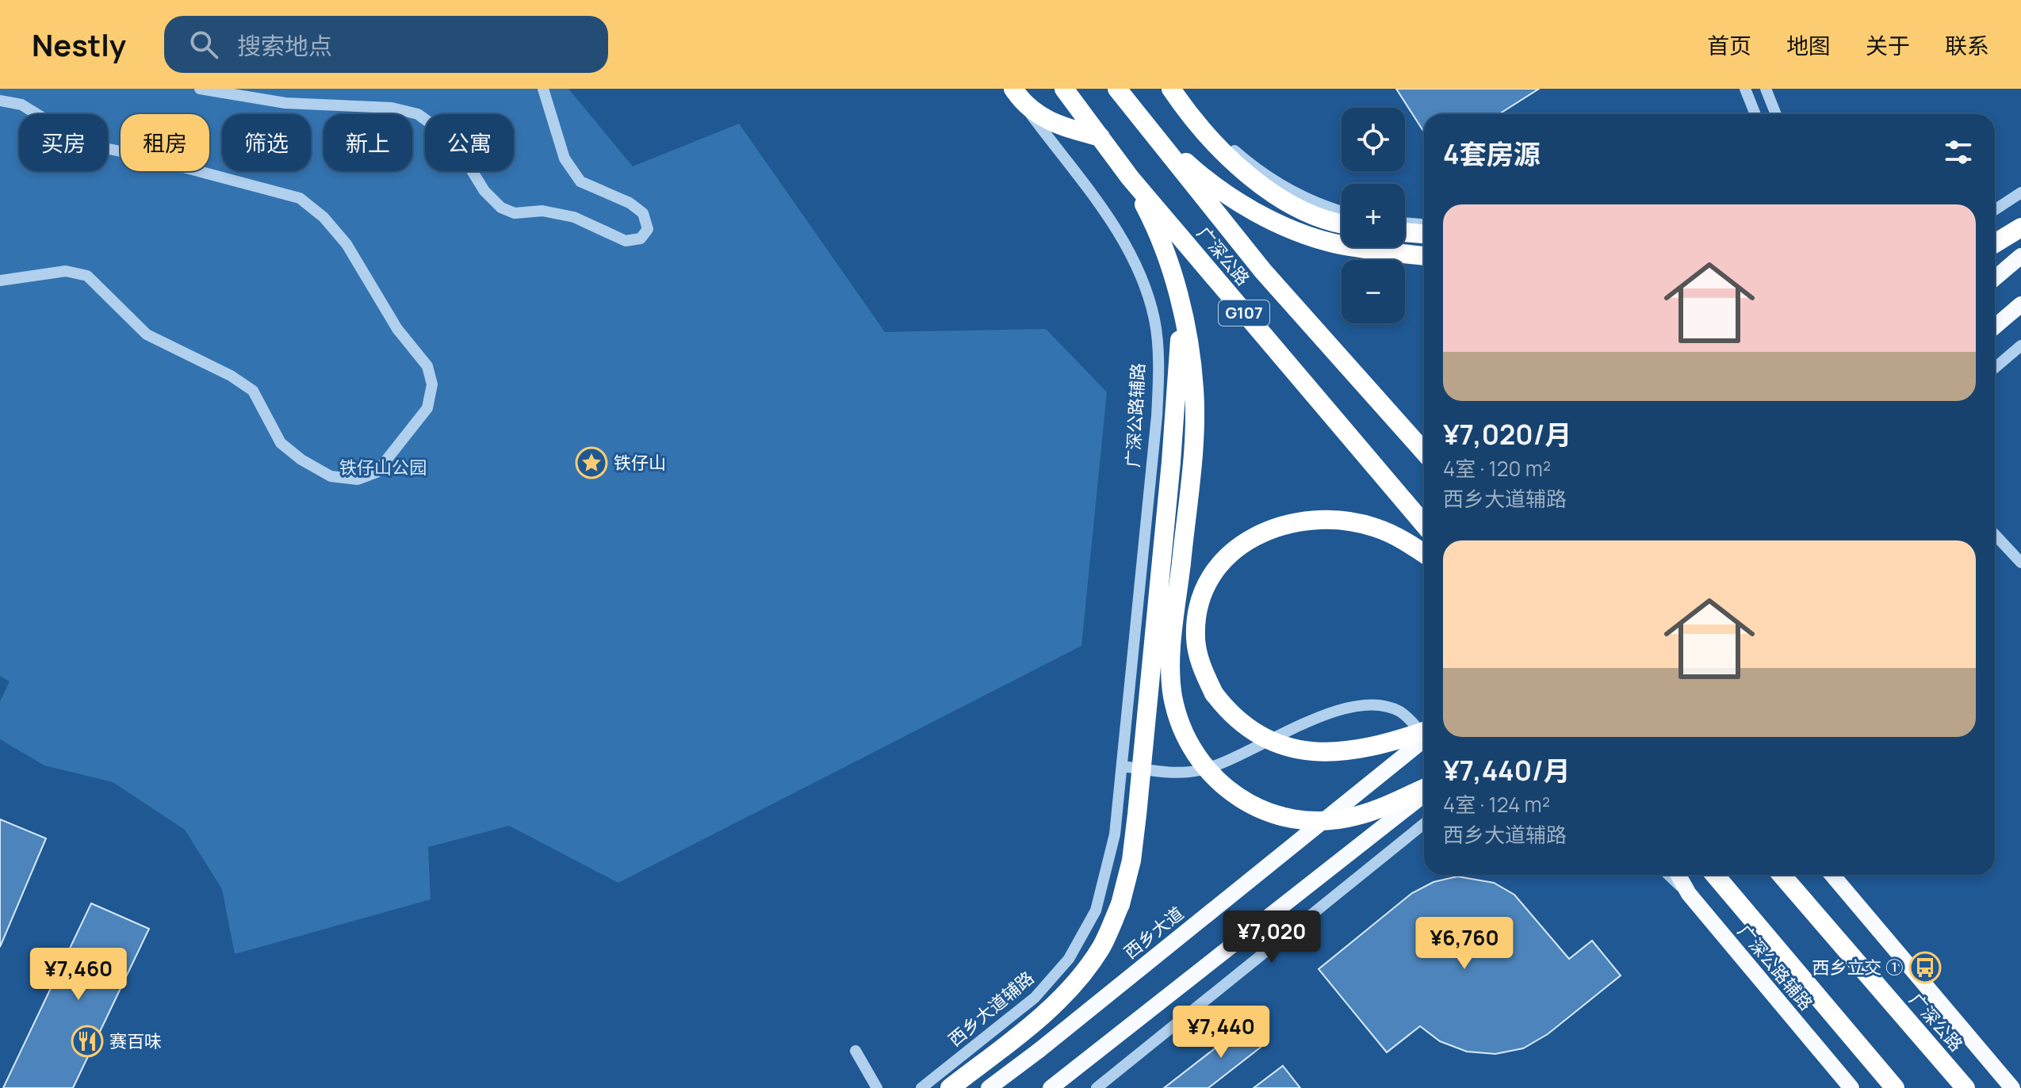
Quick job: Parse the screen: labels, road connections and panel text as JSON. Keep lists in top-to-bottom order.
{
  "streets": {
    "highway": ["广深公路", "G107"],
    "main road": ["广深公路辅路", "西乡大道"],
    "street": ["西乡大道辅路"]
  },
  "crossings": [
    ["广深公路辅路", "西乡大道辅路"]
  ],
  "parks": ["铁仔山公园"],
  "places": {
    "place": ["铁仔山"],
    "bus stop": ["西乡立交 ①"],
    "restaurant": ["赛百味"]
  },
  "page": {
    "header": "Nestly",
    "search": "搜索地点",
    "nav": [
      "首页",
      "地图",
      "关于",
      "联系"
    ],
    "map_buttons": ["+", "−"],
    "chip": [
      "买房",
      "租房",
      "筛选",
      "新上",
      "公寓"
    ],
    "heading": "4套房源",
    "list": [
      {
        "name": "¥7,020/月",
        "note": "4室 · 120 m² · 西乡大道辅路"
      },
      {
        "name": "¥7,440/月",
        "note": "4室 · 124 m² · 西乡大道辅路"
      }
    ],
    "price": [
      "¥7,020",
      "¥6,760",
      "¥7,460",
      "¥7,440"
    ]
  }
}
